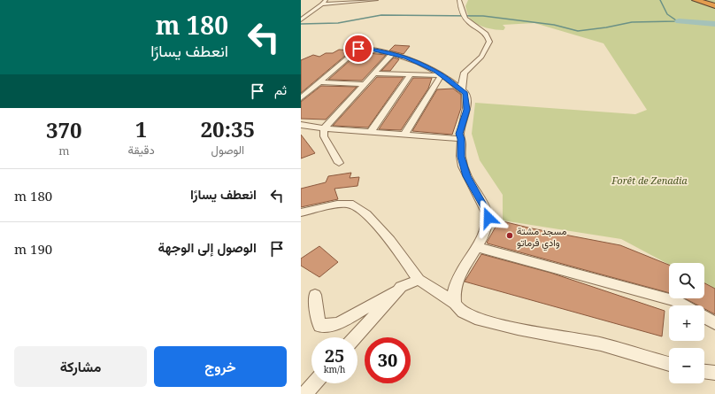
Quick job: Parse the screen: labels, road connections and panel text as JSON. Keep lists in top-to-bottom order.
{
  "parks": ["Forêt de Zenadia"],
  "places": ["مسجد مشتة وادي فرماتو"],
  "page": {
    "turn": ["180 m", "انعطف يسارًا"],
    "then": "ثم",
    "eta": [
      "20:35",
      "الوصول",
      "1",
      "دقيقة",
      "370",
      "m"
    ],
    "list": [
      {
        "name": "انعطف يسارًا",
        "value": "180 m"
      },
      {
        "name": "الوصول إلى الوجهة",
        "value": "190 m"
      }
    ],
    "map_buttons": ["+", "−"],
    "speed": "25 km/h",
    "limit": "30",
    "buttons": ["خروج", "مشاركة"]
  }
}
